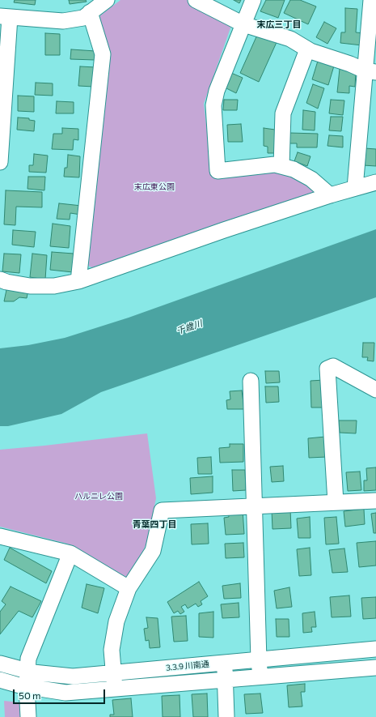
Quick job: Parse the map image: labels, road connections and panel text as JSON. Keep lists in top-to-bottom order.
{
  "streets": {
    "street": ["3.3.9 川南通"]
  },
  "districts": ["末広三丁目", "青葉四丁目"],
  "water": ["千歳川"],
  "parks": ["末広東公園", "ハルニレ公園"],
  "scale_bar": "50 m"
}
